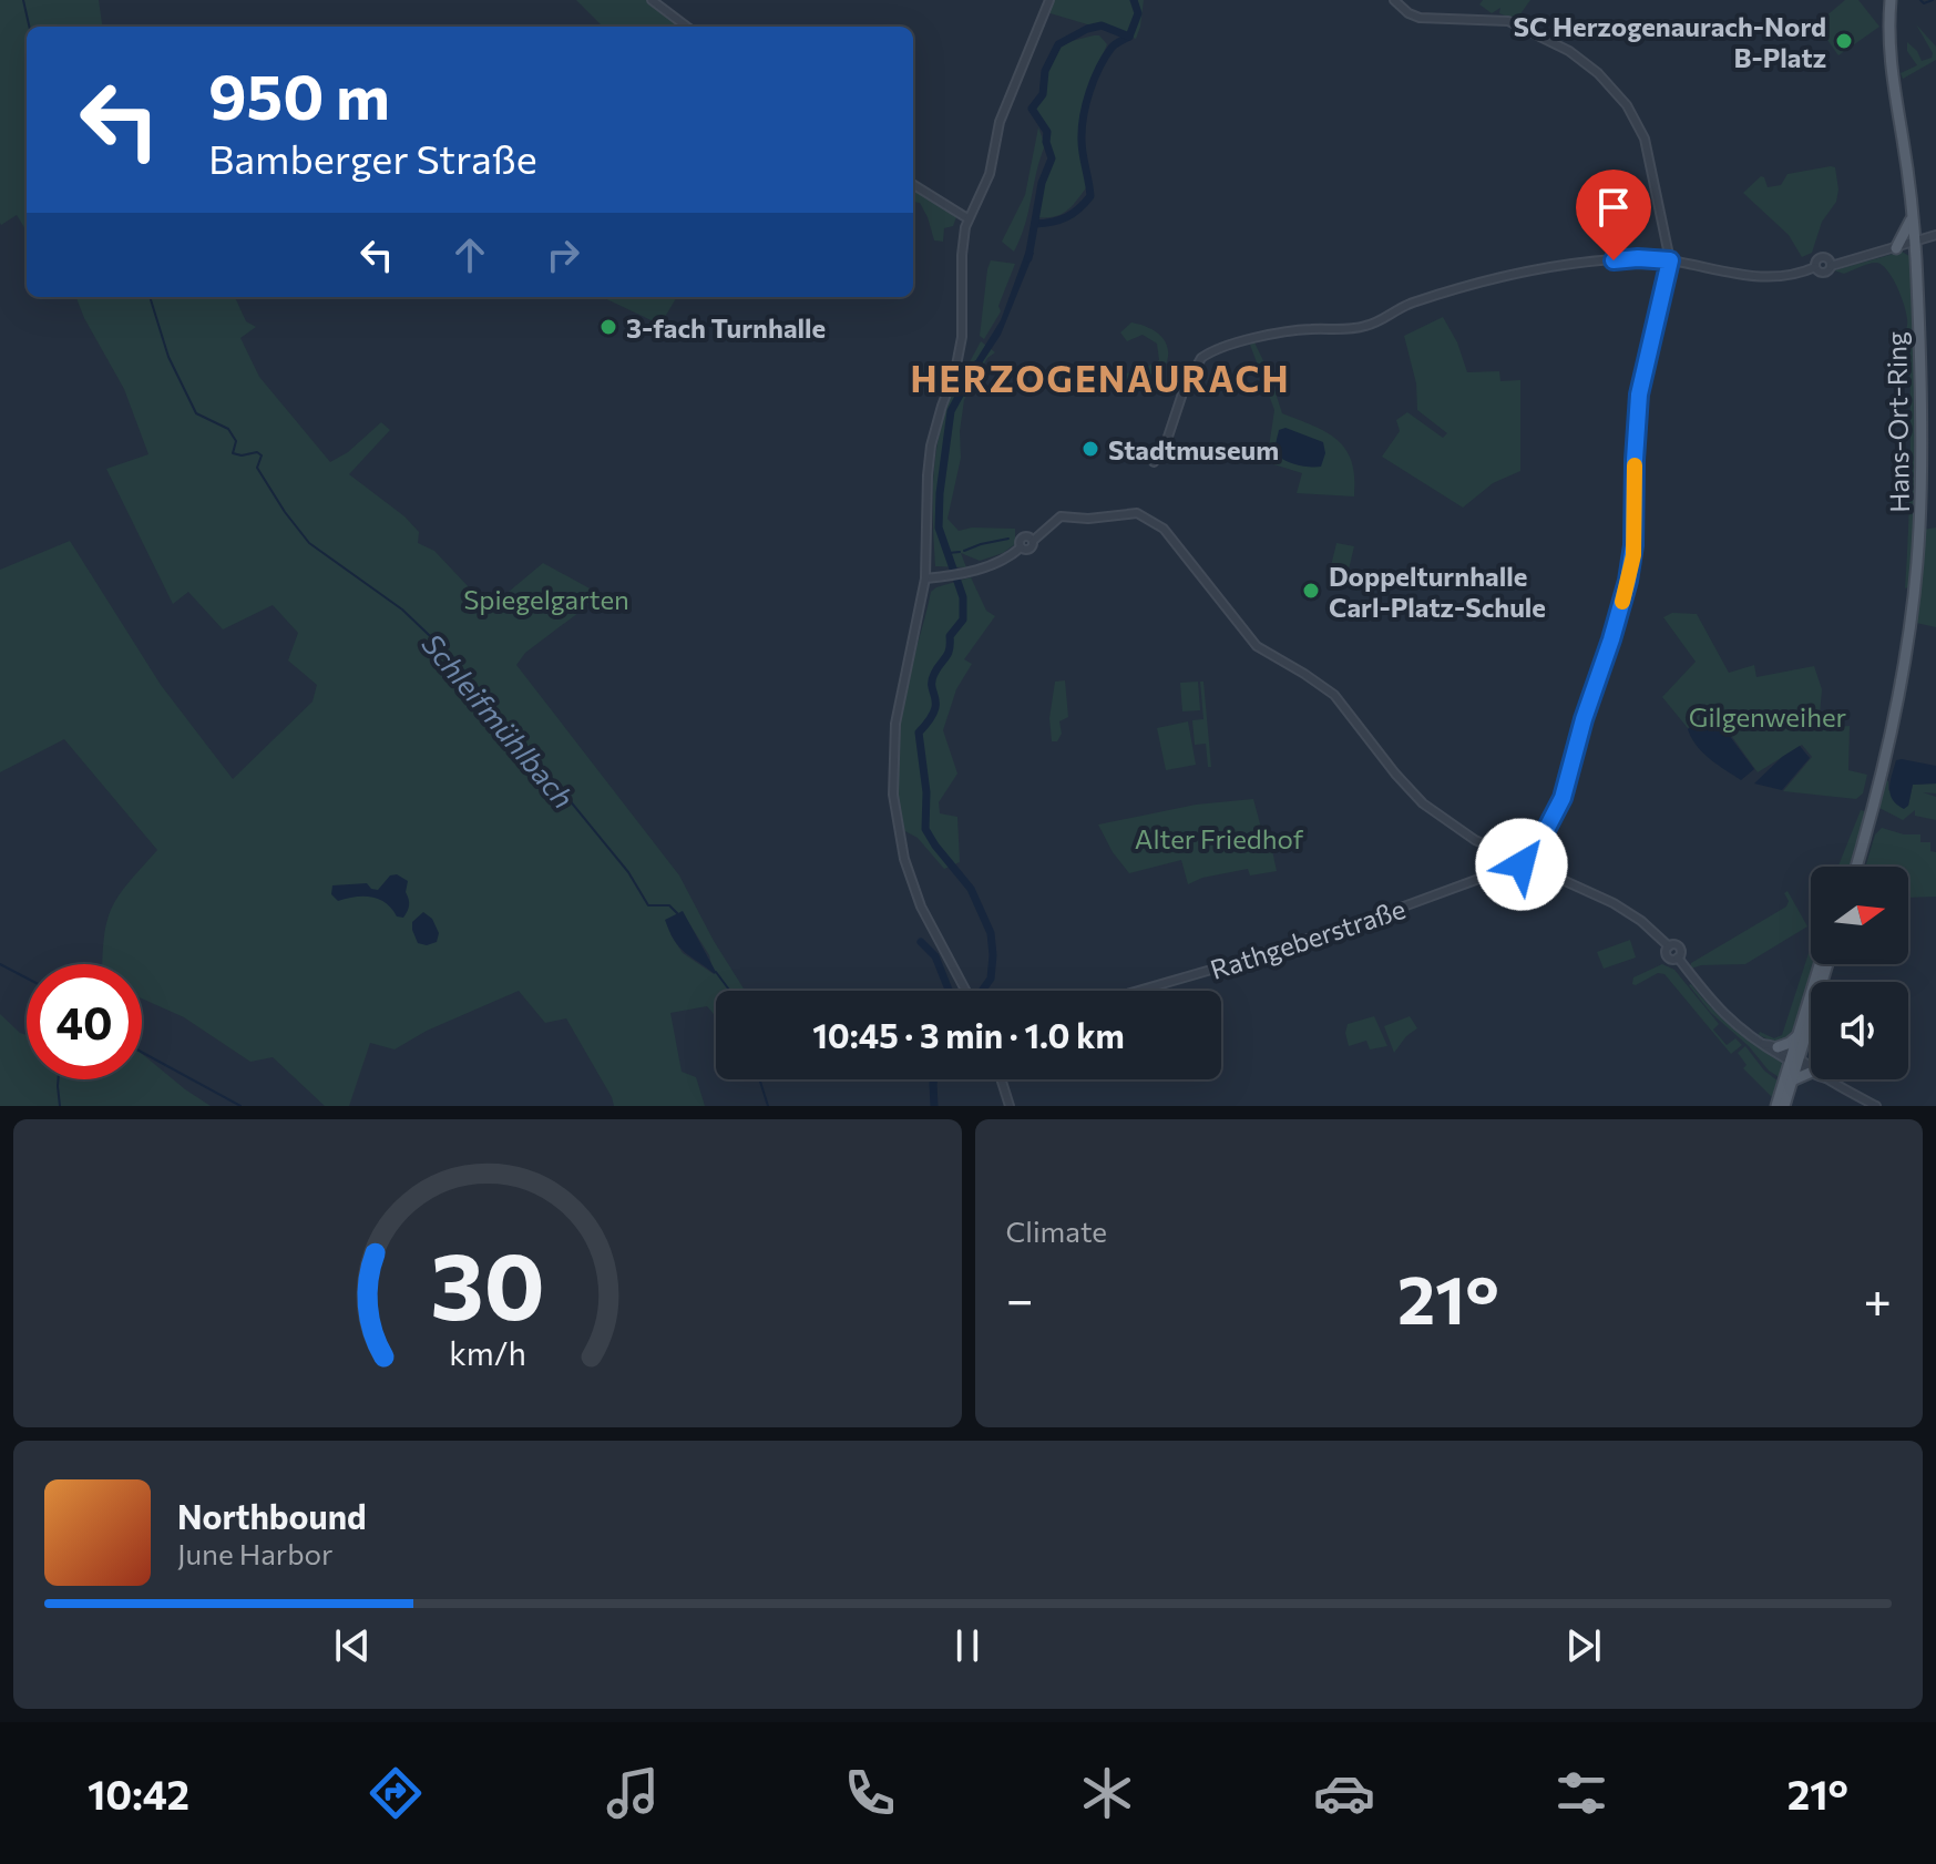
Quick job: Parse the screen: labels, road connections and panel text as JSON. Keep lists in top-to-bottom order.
{
  "streets": {
    "main road": ["Hans-Ort-Ring"],
    "street": ["Rathgeberstraße"]
  },
  "districts": ["HERZOGENAURACH"],
  "water": ["Schleifmühlbach"],
  "parks": ["Spiegelgarten", "Gilgenweiher", "Alter Friedhof"],
  "places": [
    "SC Herzogenaurach-Nord B-Platz",
    "3-fach Turnhalle",
    "Stadtmuseum",
    "Doppelturnhalle Carl-Platz-Schule"
  ],
  "north": "right",
  "page": {
    "turn": ["950 m", "Bamberger Straße"],
    "limit": "40",
    "trip": "10:45 · 3 min · 1.0 km",
    "tile": "Climate",
    "heat": ["−", "21°", "+"],
    "song": ["Northbound", "June Harbor"],
    "tabs": ["10:42", "21°"],
    "gauge": ["30", "km/h"]
  }
}
